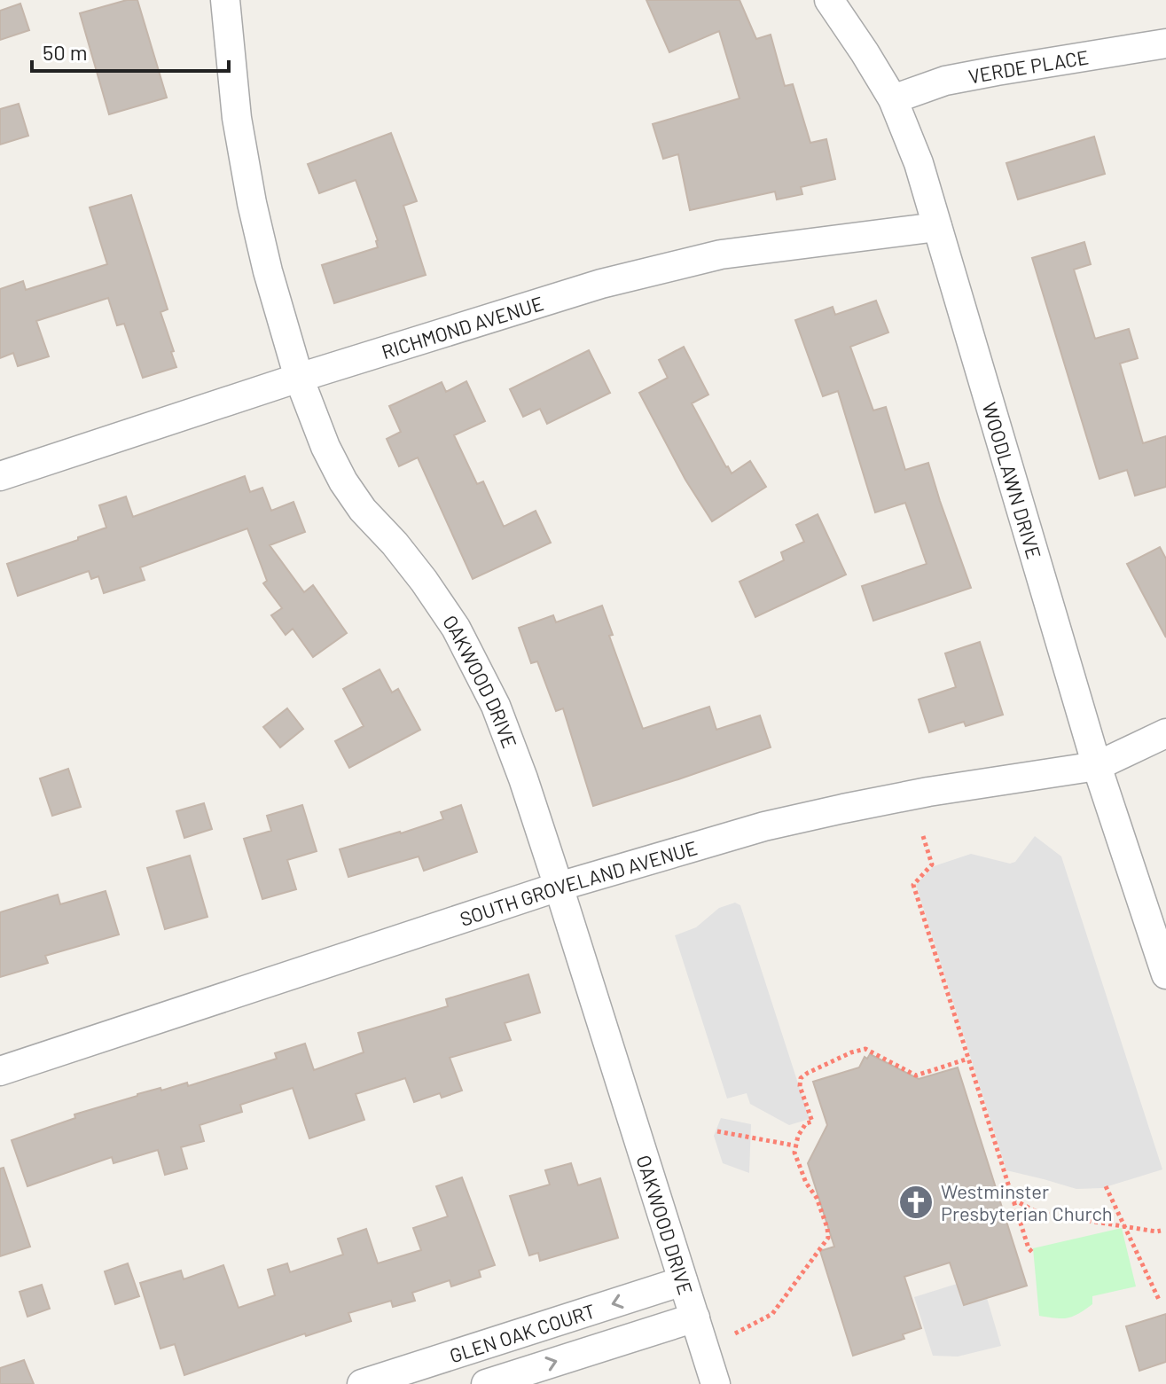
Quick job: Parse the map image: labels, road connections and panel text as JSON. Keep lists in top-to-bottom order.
{
  "streets": {
    "street": [
      "VERDE PLACE",
      "RICHMOND AVENUE",
      "WOODLAWN DRIVE",
      "OAKWOOD DRIVE",
      "SOUTH GROVELAND AVENUE",
      "GLEN OAK COURT"
    ]
  },
  "crossings": [
    ["VERDE PLACE", "WOODLAWN DRIVE"],
    ["RICHMOND AVENUE", "WOODLAWN DRIVE"],
    ["RICHMOND AVENUE", "OAKWOOD DRIVE"],
    ["WOODLAWN DRIVE", "SOUTH GROVELAND AVENUE"],
    ["OAKWOOD DRIVE", "SOUTH GROVELAND AVENUE"],
    ["OAKWOOD DRIVE", "GLEN OAK COURT"]
  ],
  "places": {
    "church": ["Westminster Presbyterian Church"]
  },
  "scale_bar": "50 m"
}
